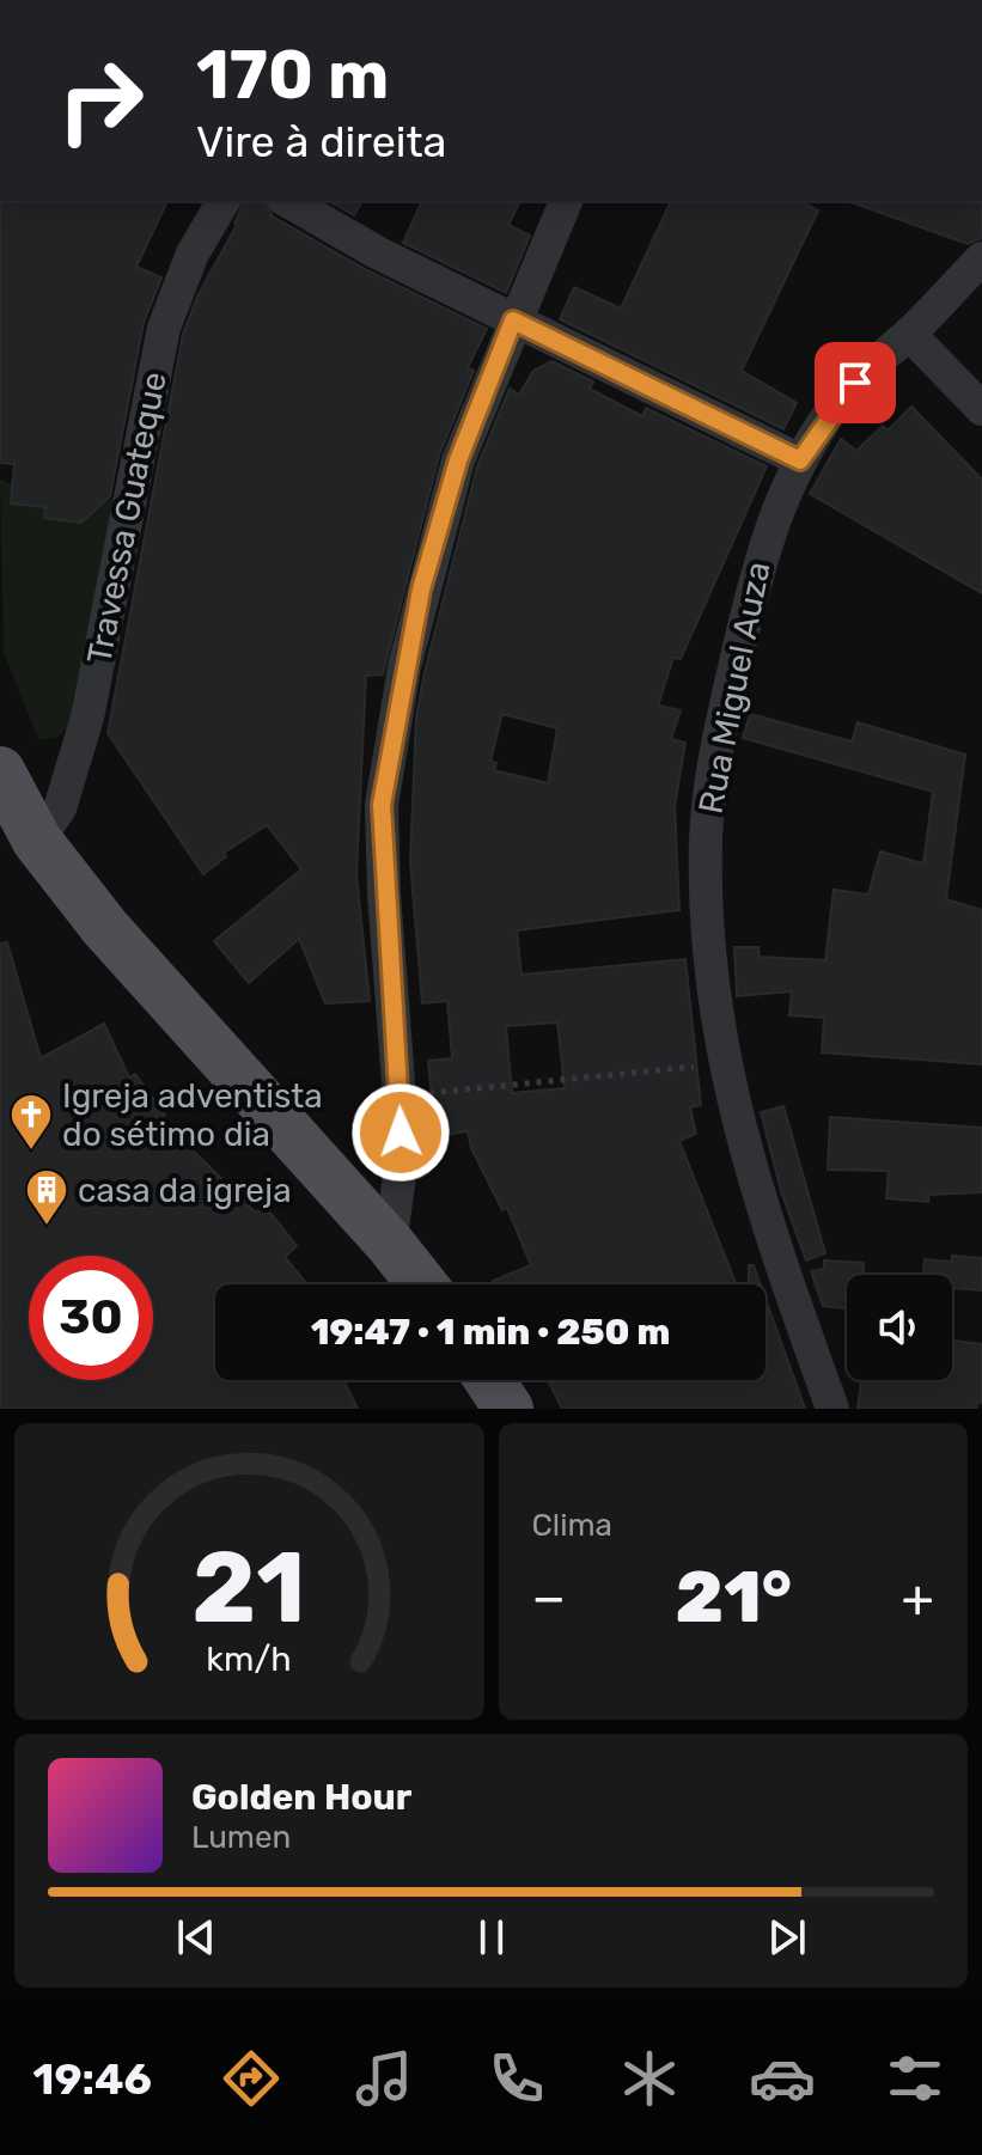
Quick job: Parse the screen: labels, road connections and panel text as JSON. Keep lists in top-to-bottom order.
{
  "streets": {
    "street": ["Travessa Guateque", "Rua Miguel Auza"]
  },
  "places": {
    "church": ["Igreja adventista do sétimo dia"],
    "building": ["casa da igreja"]
  },
  "page": {
    "turn": ["170 m", "Vire à direita"],
    "limit": "30",
    "trip": "19:47 · 1 min · 250 m",
    "tile": "Clima",
    "heat": ["−", "21°", "+"],
    "song": ["Golden Hour", "Lumen"],
    "tabs": "19:46",
    "gauge": ["21", "km/h"]
  }
}
